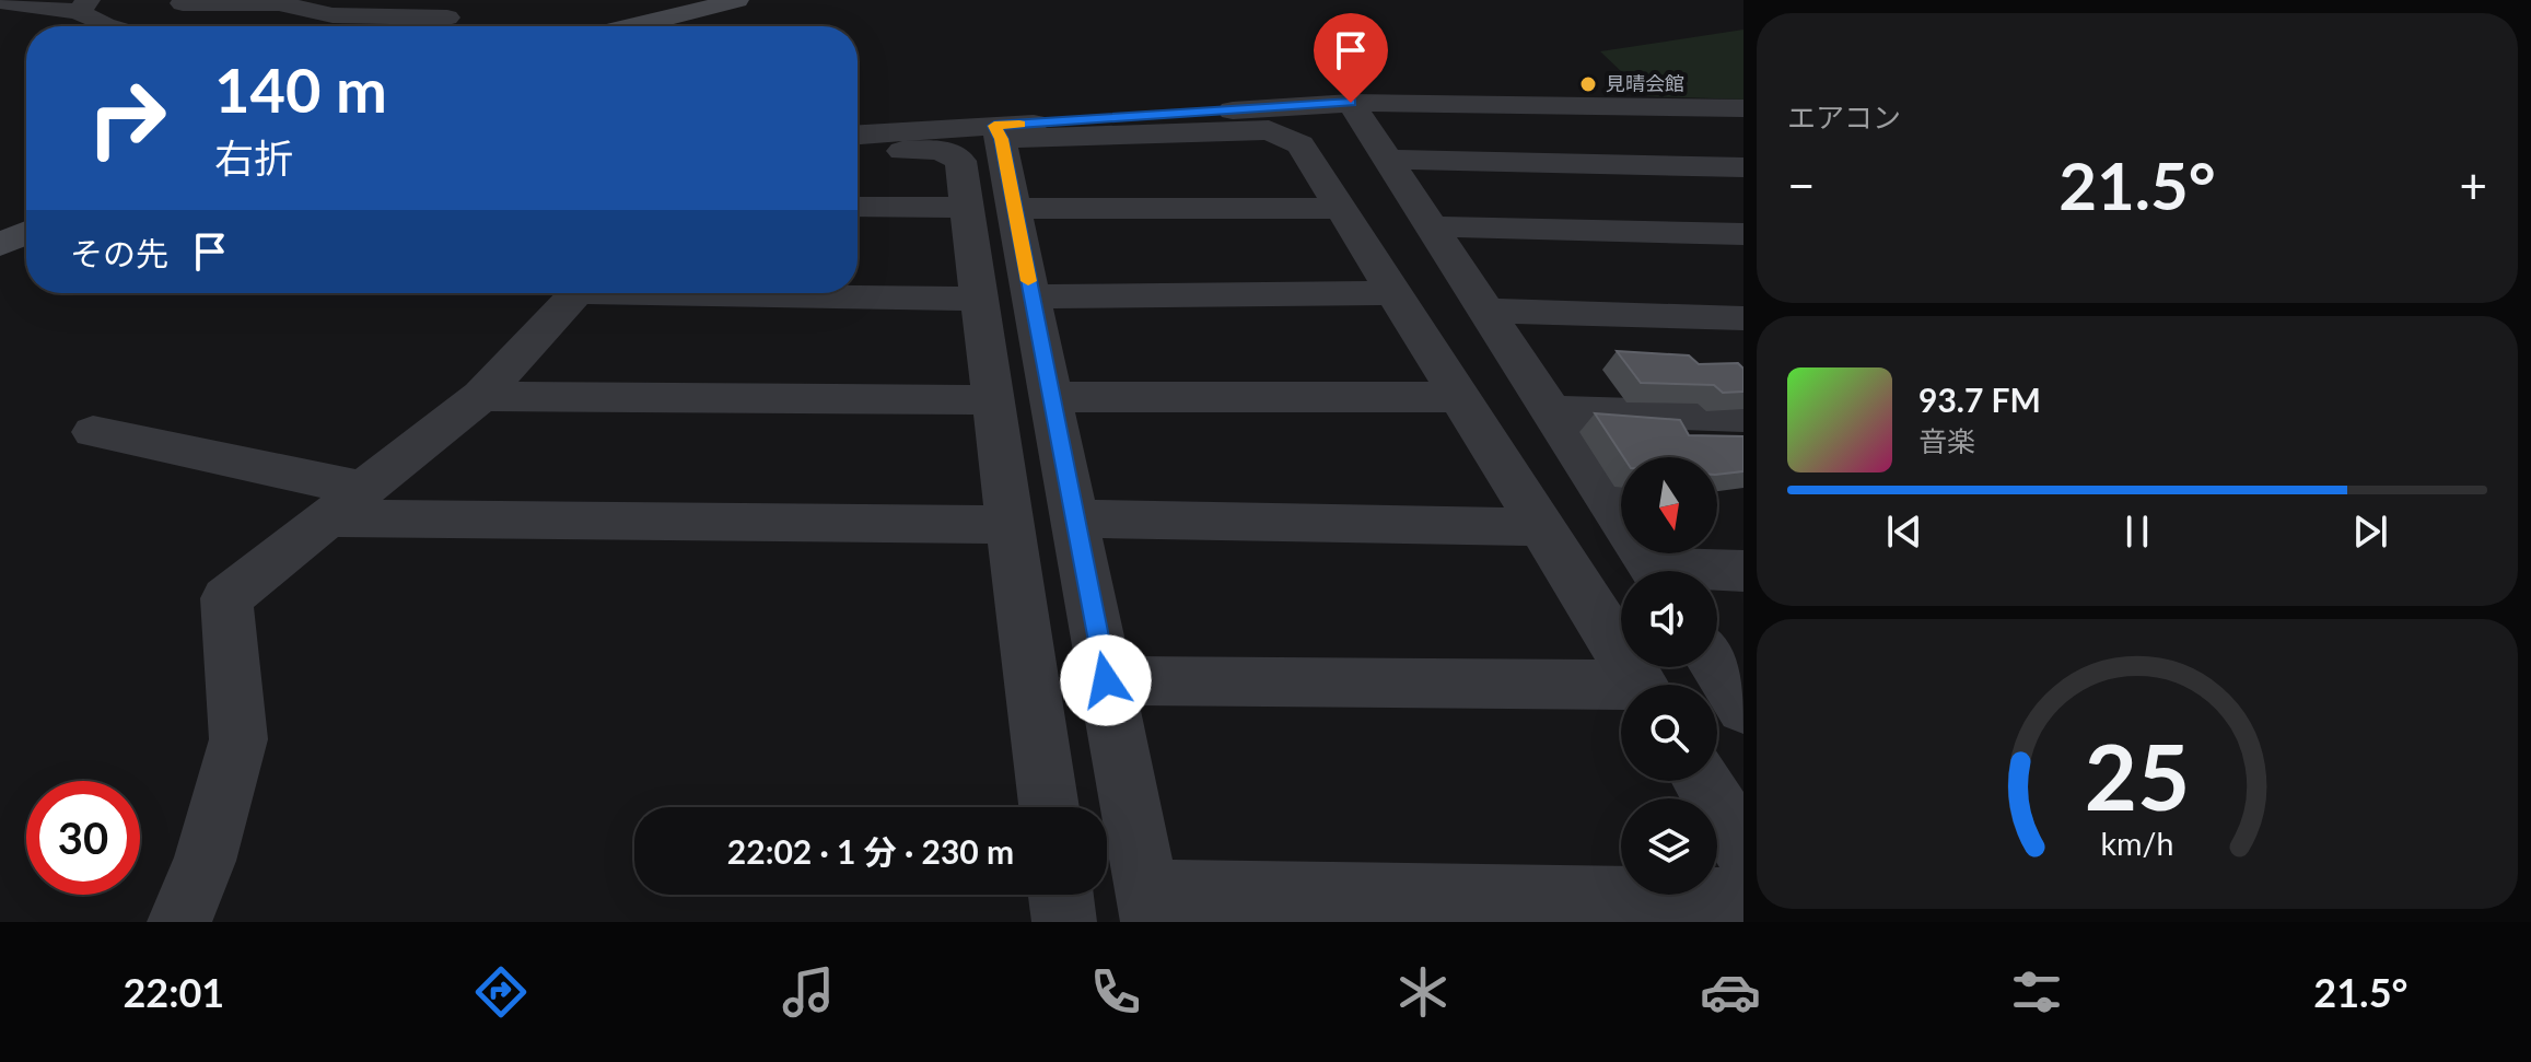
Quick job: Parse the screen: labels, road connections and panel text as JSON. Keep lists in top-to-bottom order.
{
  "places": ["見晴会館"],
  "north": "bottom",
  "page": {
    "tile": "エアコン",
    "turn": ["140 m", "右折"],
    "heat": ["−", "21.5°", "+"],
    "then": "その先",
    "song": ["93.7 FM", "音楽"],
    "limit": "30",
    "trip": "22:02 · 1 分 · 230 m",
    "tabs": ["22:01", "21.5°"],
    "gauge": ["25", "km/h"]
  }
}
